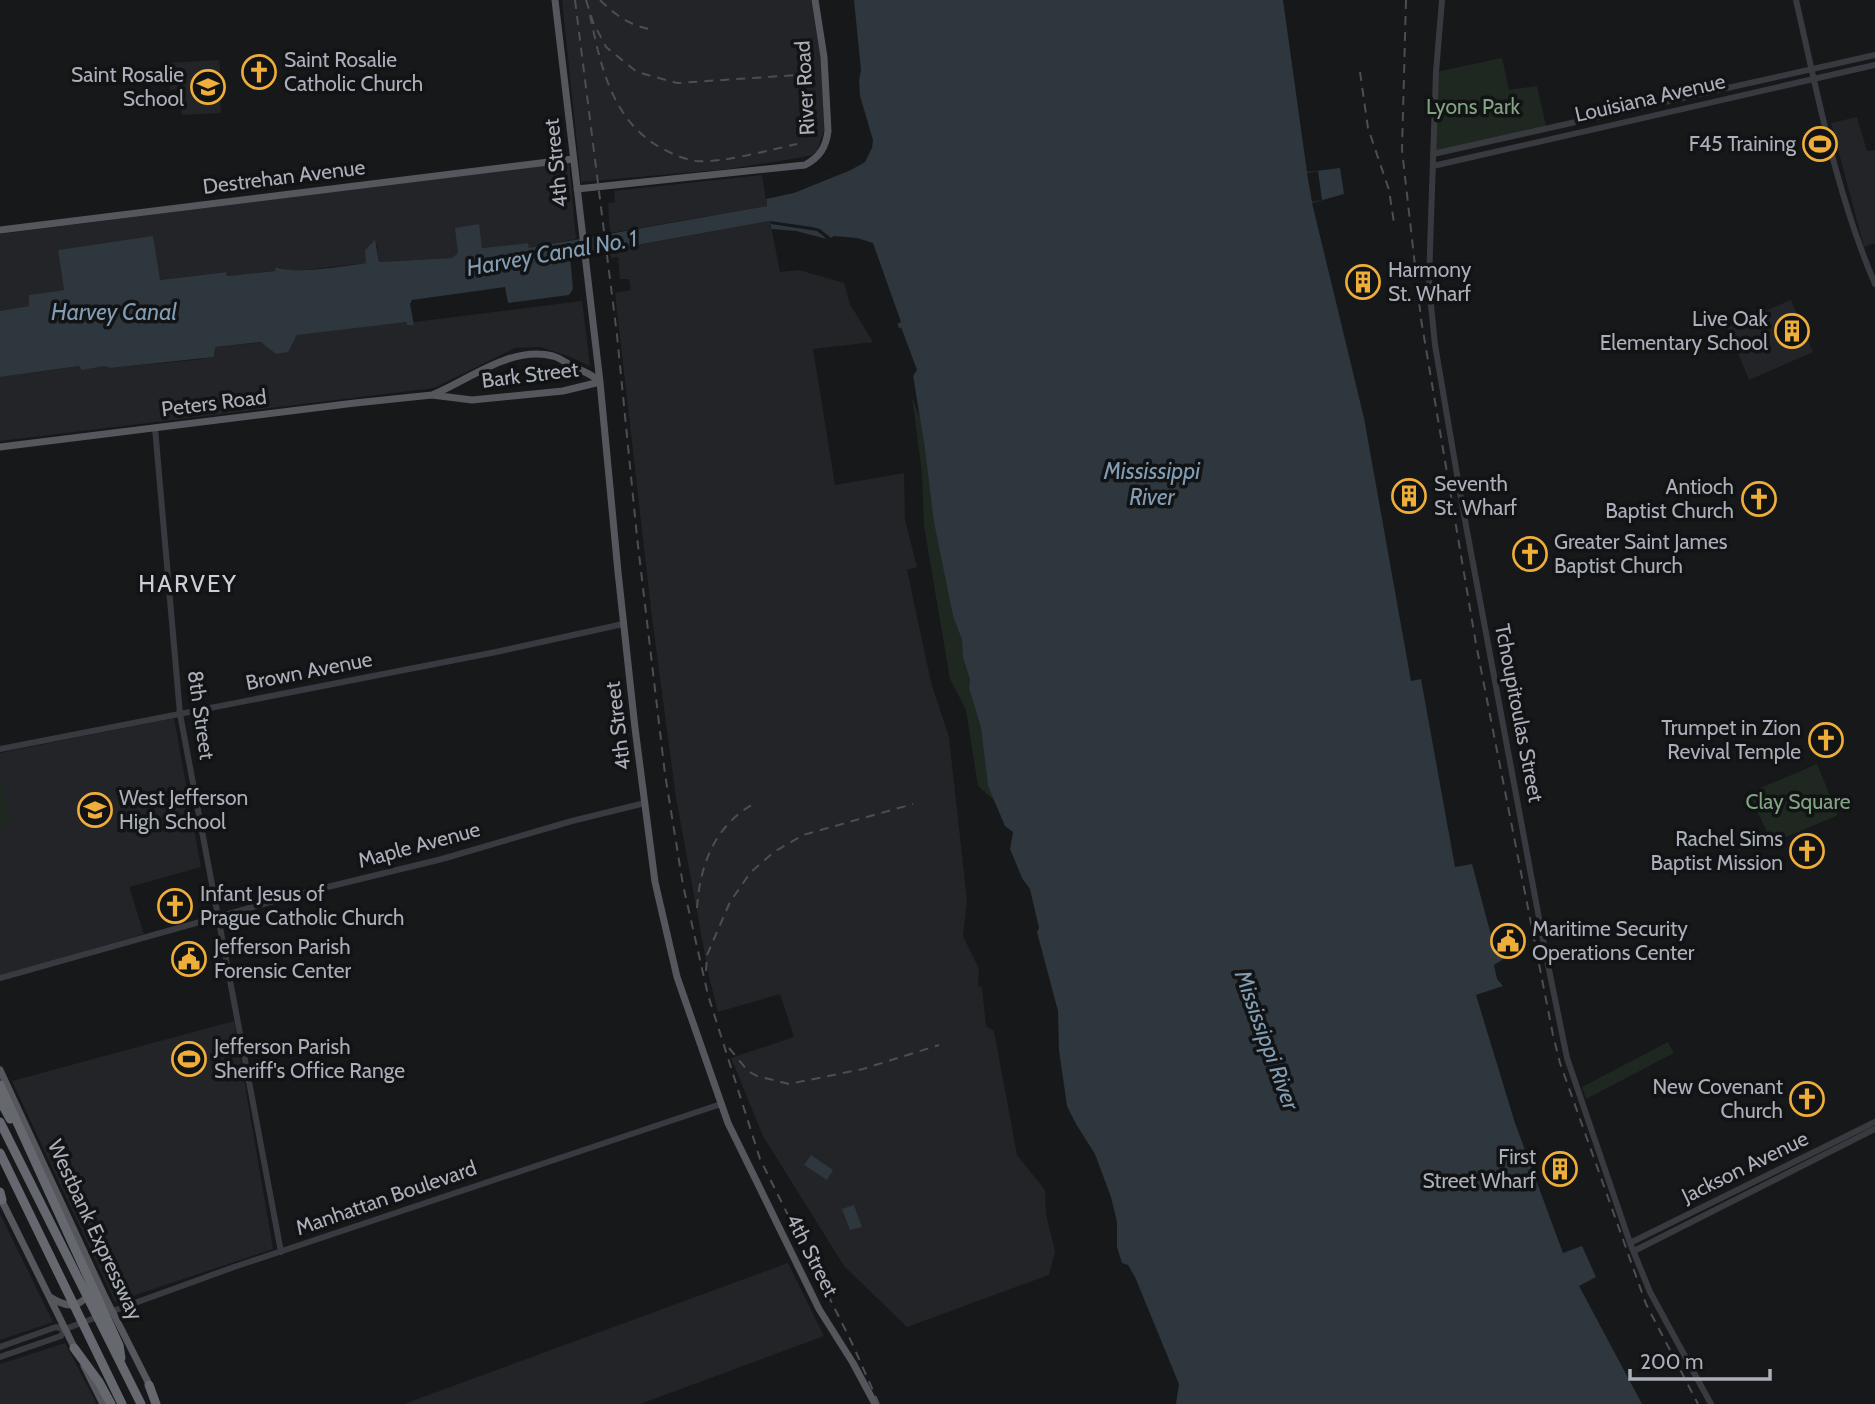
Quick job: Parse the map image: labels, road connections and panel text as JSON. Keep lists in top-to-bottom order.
{
  "streets": {
    "highway": ["Westbank Expressway"],
    "main road": [
      "River Road",
      "4th Street",
      "Destrehan Avenue",
      "Bark Street",
      "Peters Road"
    ],
    "street": [
      "Louisiana Avenue",
      "Brown Avenue",
      "Tchoupitoulas Street",
      "8th Street",
      "Maple Avenue",
      "Jackson Avenue",
      "Manhattan Boulevard"
    ]
  },
  "crossings": [
    ["River Road", "4th Street"],
    ["Louisiana Avenue", "Tchoupitoulas Street"],
    ["4th Street", "Destrehan Avenue"],
    ["4th Street", "Bark Street"],
    ["4th Street", "Peters Road"],
    ["4th Street", "Brown Avenue"],
    ["4th Street", "Maple Avenue"],
    ["4th Street", "Manhattan Boulevard"],
    ["Bark Street", "Peters Road"],
    ["Peters Road", "8th Street"],
    ["Brown Avenue", "8th Street"],
    ["Tchoupitoulas Street", "Jackson Avenue"],
    ["8th Street", "Maple Avenue"],
    ["8th Street", "Manhattan Boulevard"],
    ["Manhattan Boulevard", "Westbank Expressway"]
  ],
  "districts": ["HARVEY"],
  "water": ["Harvey Canal No. 1", "Harvey Canal", "Mississippi River"],
  "parks": ["Lyons Park", "Clay Square"],
  "places": {
    "church": [
      "Saint Rosalie Catholic Church",
      "Antioch Baptist Church",
      "Greater Saint James Baptist Church",
      "Trumpet in Zion Revival Temple",
      "Rachel Sims Baptist Mission",
      "Infant Jesus of Prague Catholic Church",
      "New Covenant Church"
    ],
    "school or university": ["Saint Rosalie School", "West Jefferson High School"],
    "sports": ["F45 Training", "Jefferson Parish Sheriff's Office Range"],
    "building": [
      "Harmony St. Wharf",
      "Live Oak Elementary School",
      "Seventh St. Wharf",
      "First Street Wharf"
    ],
    "public building": ["Maritime Security Operations Center", "Jefferson Parish Forensic Center"]
  },
  "scale_bar": "200 m"
}
